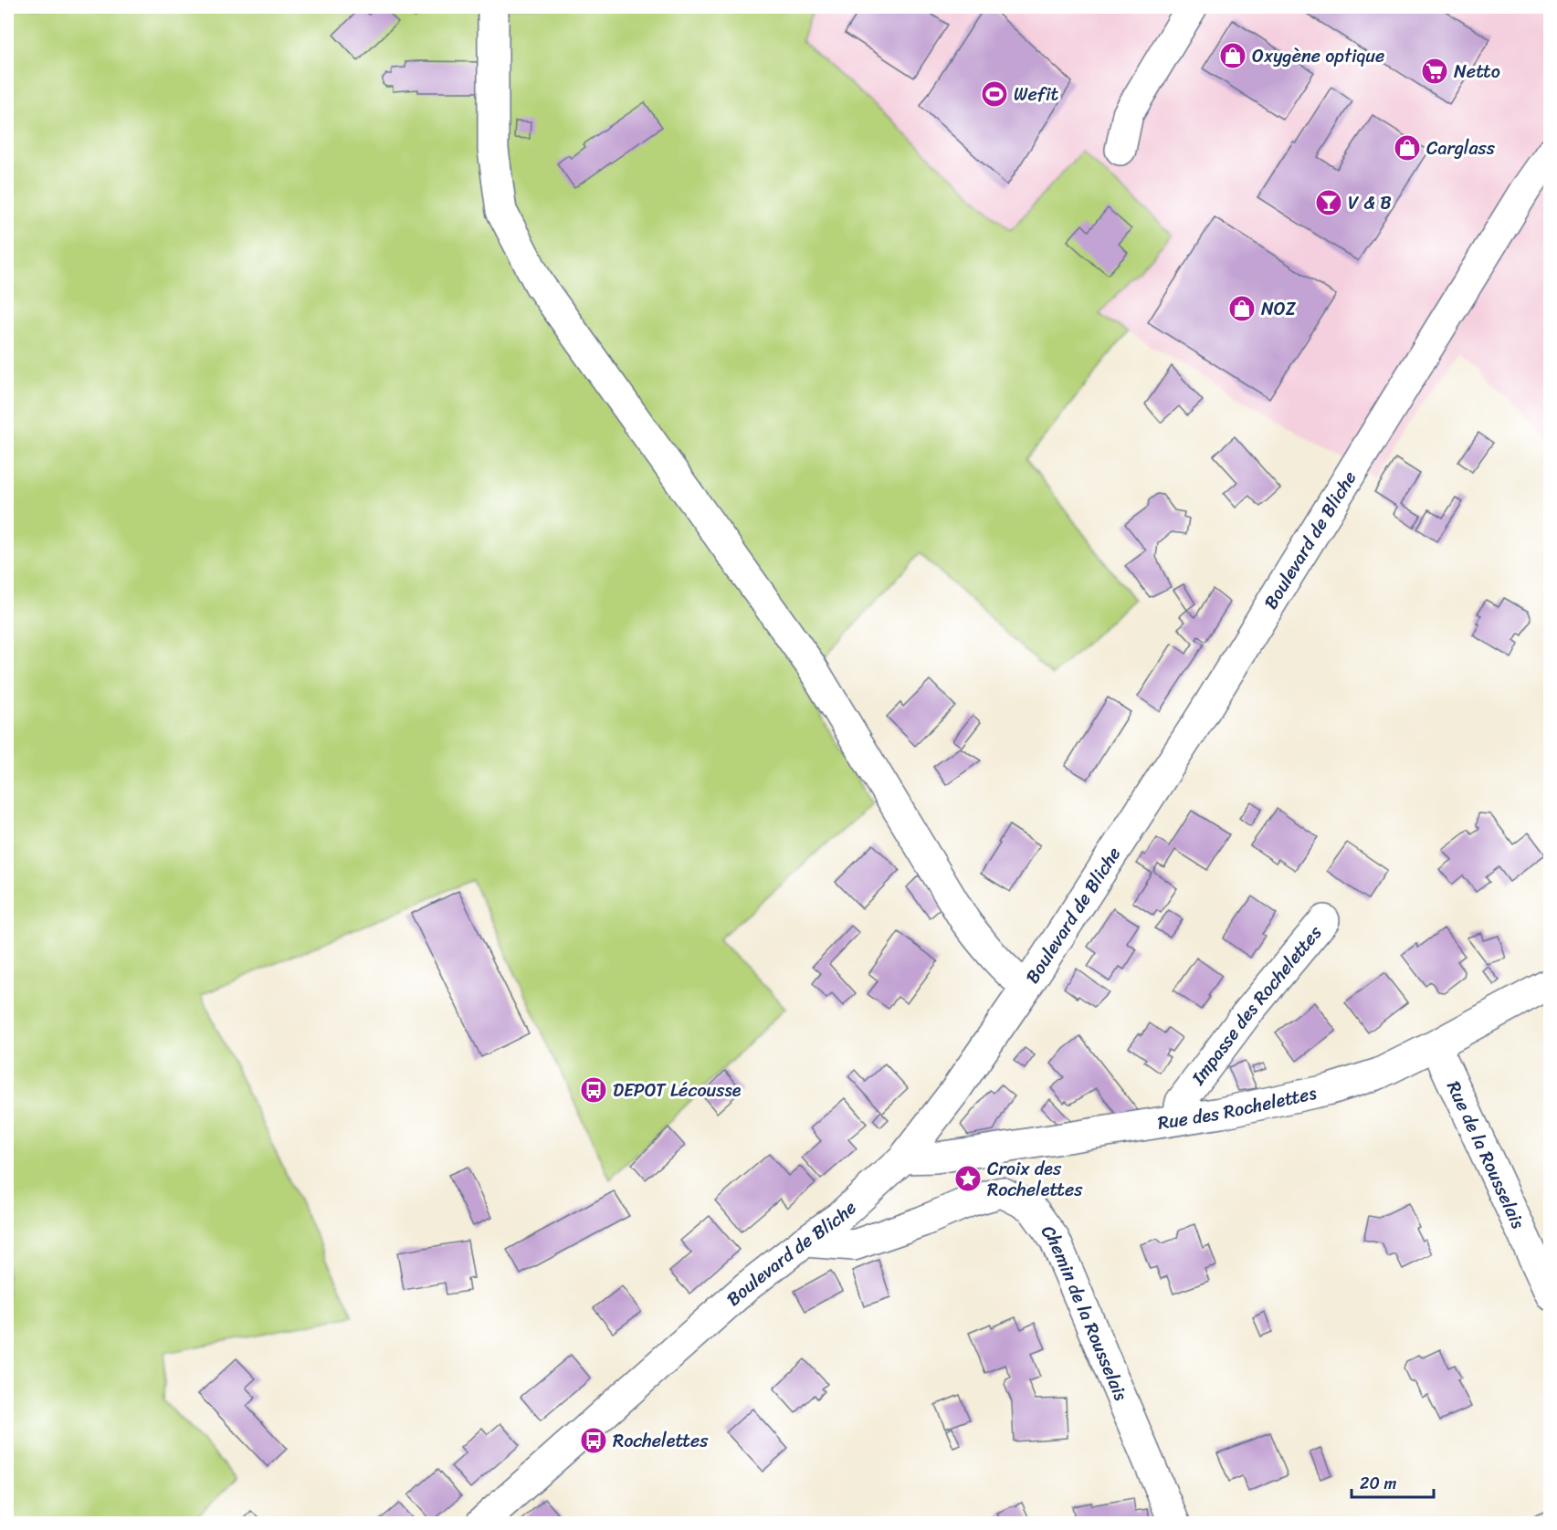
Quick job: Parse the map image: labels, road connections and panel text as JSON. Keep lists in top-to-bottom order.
{
  "streets": {
    "street": [
      "Boulevard de Bliche",
      "Impasse des Rochelettes",
      "Rue des Rochelettes",
      "Rue de la Rousselais",
      "Chemin de la Rousselais"
    ]
  },
  "crossings": [
    ["Boulevard de Bliche", "Rue des Rochelettes"],
    ["Boulevard de Bliche", "Chemin de la Rousselais"],
    ["Impasse des Rochelettes", "Rue des Rochelettes"],
    ["Rue des Rochelettes", "Rue de la Rousselais"]
  ],
  "places": {
    "shop": ["Oxygène optique", "Carglass", "NOZ"],
    "supermarket": ["Netto"],
    "sports": ["Wefit"],
    "bar": ["V & B"],
    "bus stop": ["DEPOT Lécousse", "Rochelettes"],
    "place": ["Croix des Rochelettes"]
  },
  "scale_bar": "20 m"
}
